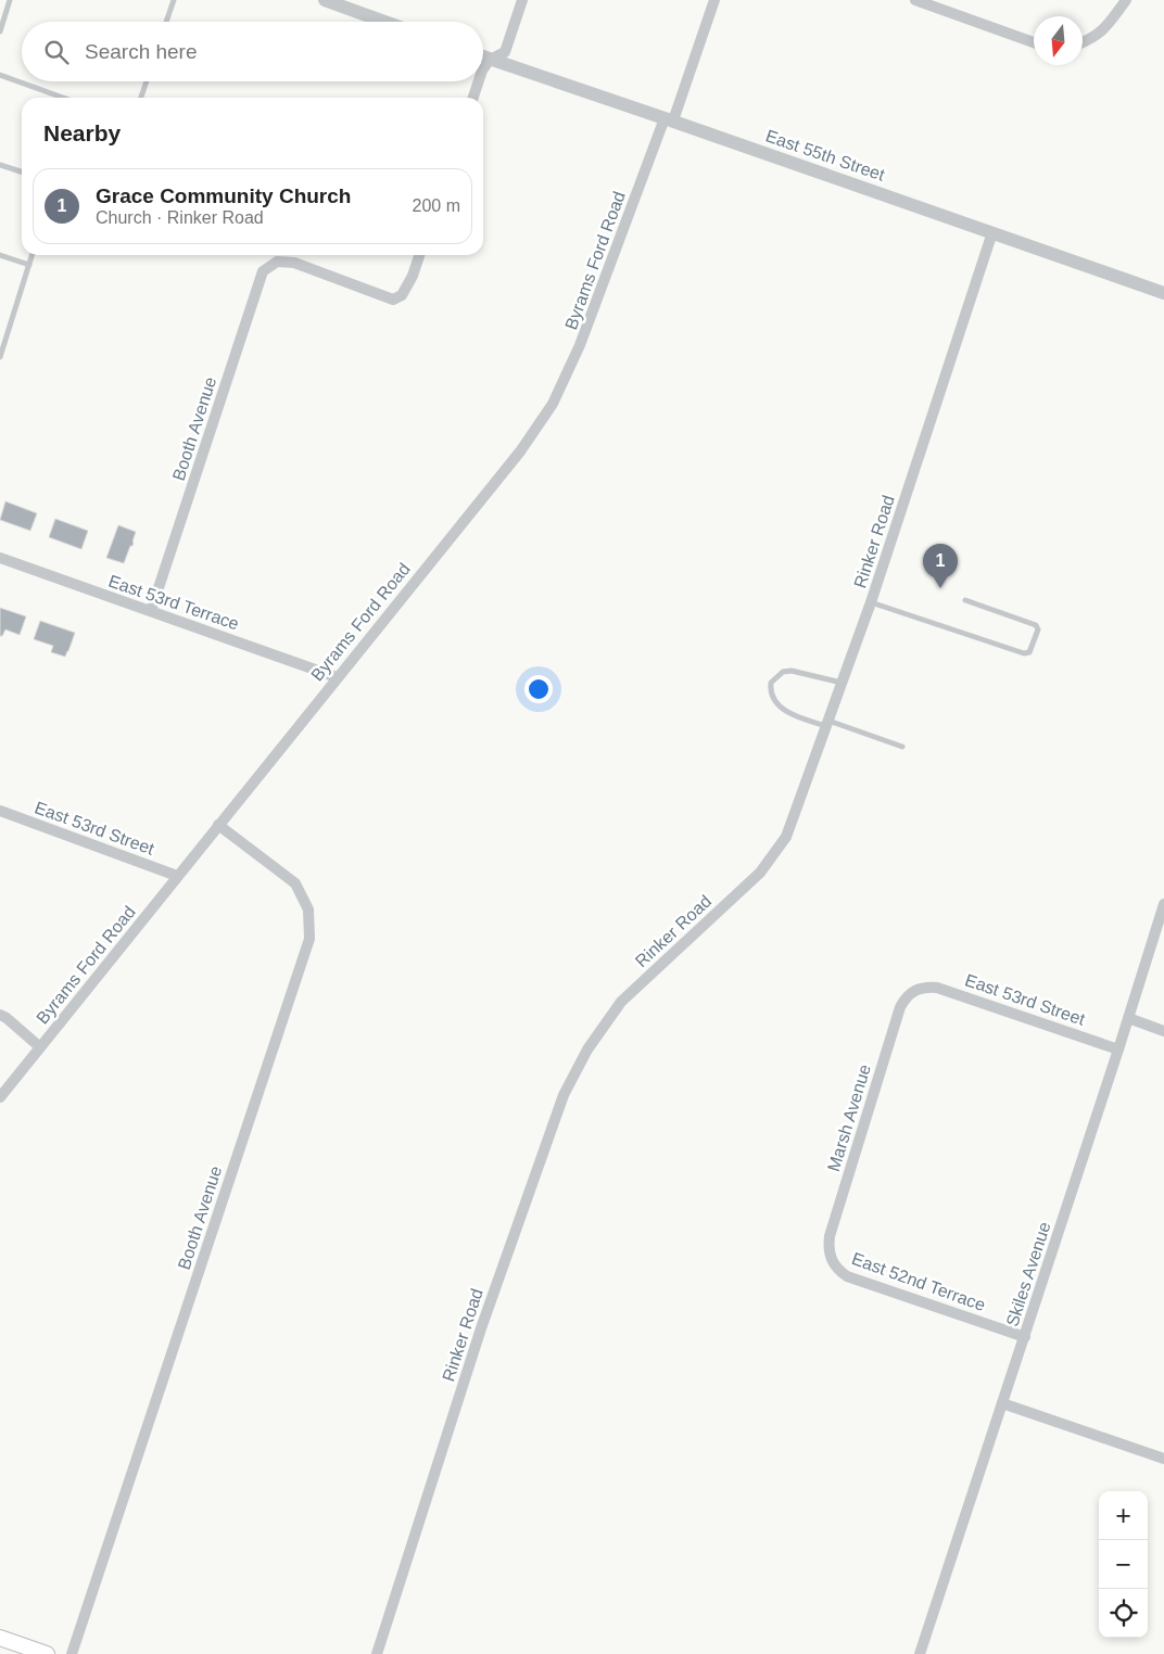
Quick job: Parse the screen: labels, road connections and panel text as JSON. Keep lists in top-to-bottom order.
{
  "streets": {
    "street": [
      "East 55th Street",
      "Byrams Ford Road",
      "Booth Avenue",
      "Rinker Road",
      "East 53rd Terrace",
      "East 53rd Street",
      "Marsh Avenue",
      "Skiles Avenue",
      "East 52nd Terrace"
    ]
  },
  "crossings": [
    ["East 55th Street", "Byrams Ford Road"],
    ["East 55th Street", "Rinker Road"],
    ["Byrams Ford Road", "Booth Avenue"],
    ["Byrams Ford Road", "East 53rd Terrace"],
    ["Byrams Ford Road", "East 53rd Street"],
    ["Booth Avenue", "East 53rd Terrace"],
    ["East 53rd Street", "Marsh Avenue"],
    ["East 53rd Street", "Skiles Avenue"],
    ["Marsh Avenue", "East 52nd Terrace"],
    ["Skiles Avenue", "East 52nd Terrace"]
  ],
  "north": "bottom",
  "page": {
    "search": "Search here",
    "heading": "Nearby",
    "list": [
      {
        "mark": "1",
        "name": "Grace Community Church",
        "note": "Church · Rinker Road",
        "value": "200 m"
      }
    ],
    "pins": "1",
    "map_buttons": ["+", "−"]
  }
}
